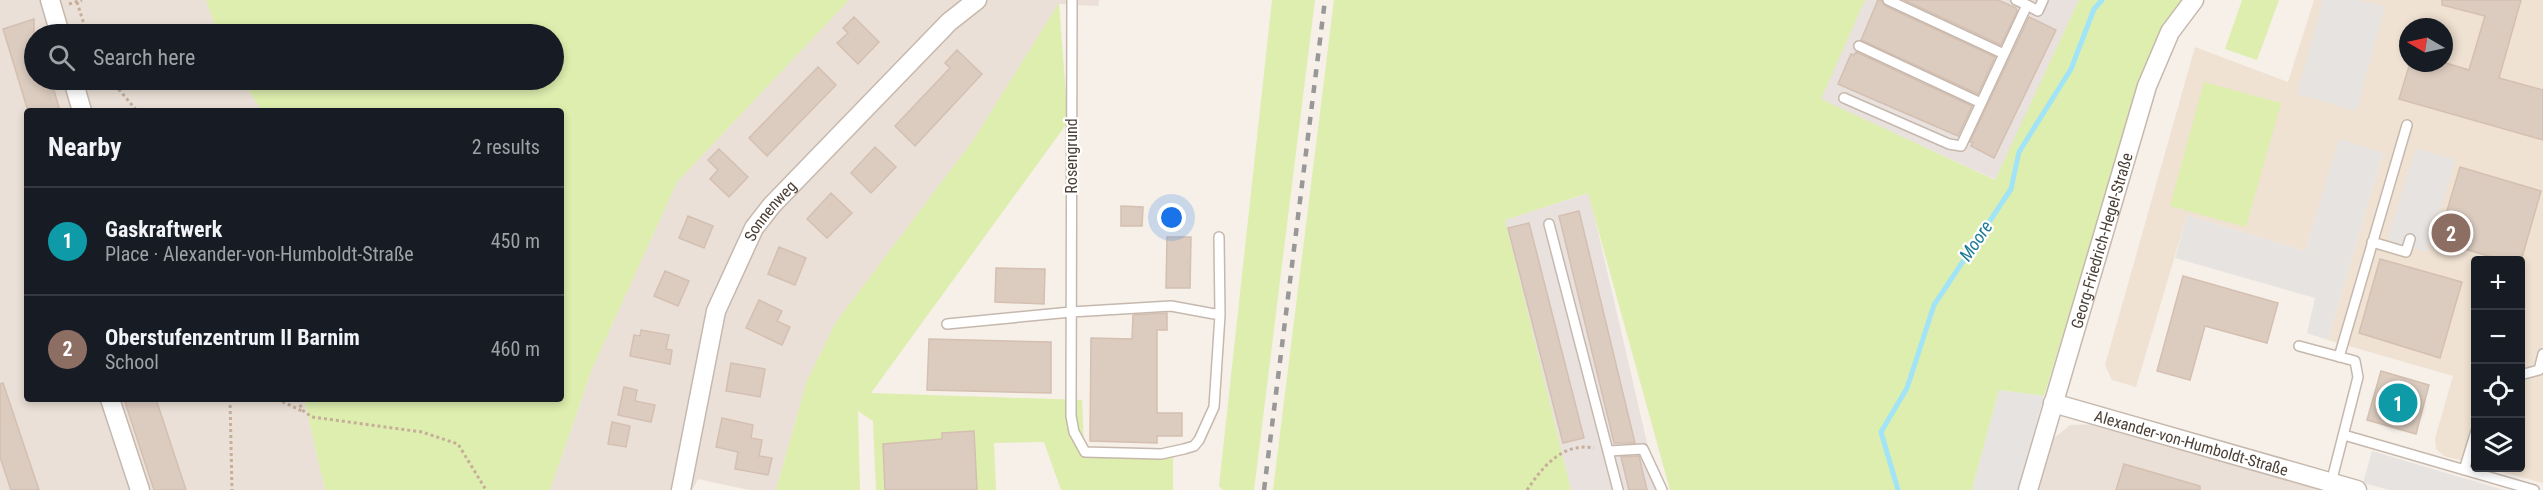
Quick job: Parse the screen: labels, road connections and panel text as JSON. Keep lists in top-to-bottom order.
{
  "streets": {
    "street": ["Sonnenweg", "Georg-Friedrich-Hegel-Straße", "Alexander-von-Humboldt-Straße"],
    "lane": ["Rosengrund"]
  },
  "crossings": [
    ["Georg-Friedrich-Hegel-Straße", "Alexander-von-Humboldt-Straße"]
  ],
  "water": ["Moore"],
  "north": "left",
  "page": {
    "search": "Search here",
    "heading": ["Nearby", "2 results"],
    "list": [
      {
        "mark": "1",
        "name": "Gaskraftwerk",
        "note": "Place · Alexander-von-Humboldt-Straße",
        "value": "450 m"
      },
      {
        "mark": "2",
        "name": "Oberstufenzentrum II Barnim",
        "note": "School",
        "value": "460 m"
      }
    ],
    "pins": ["2", "1"],
    "map_buttons": ["+", "−"]
  }
}
